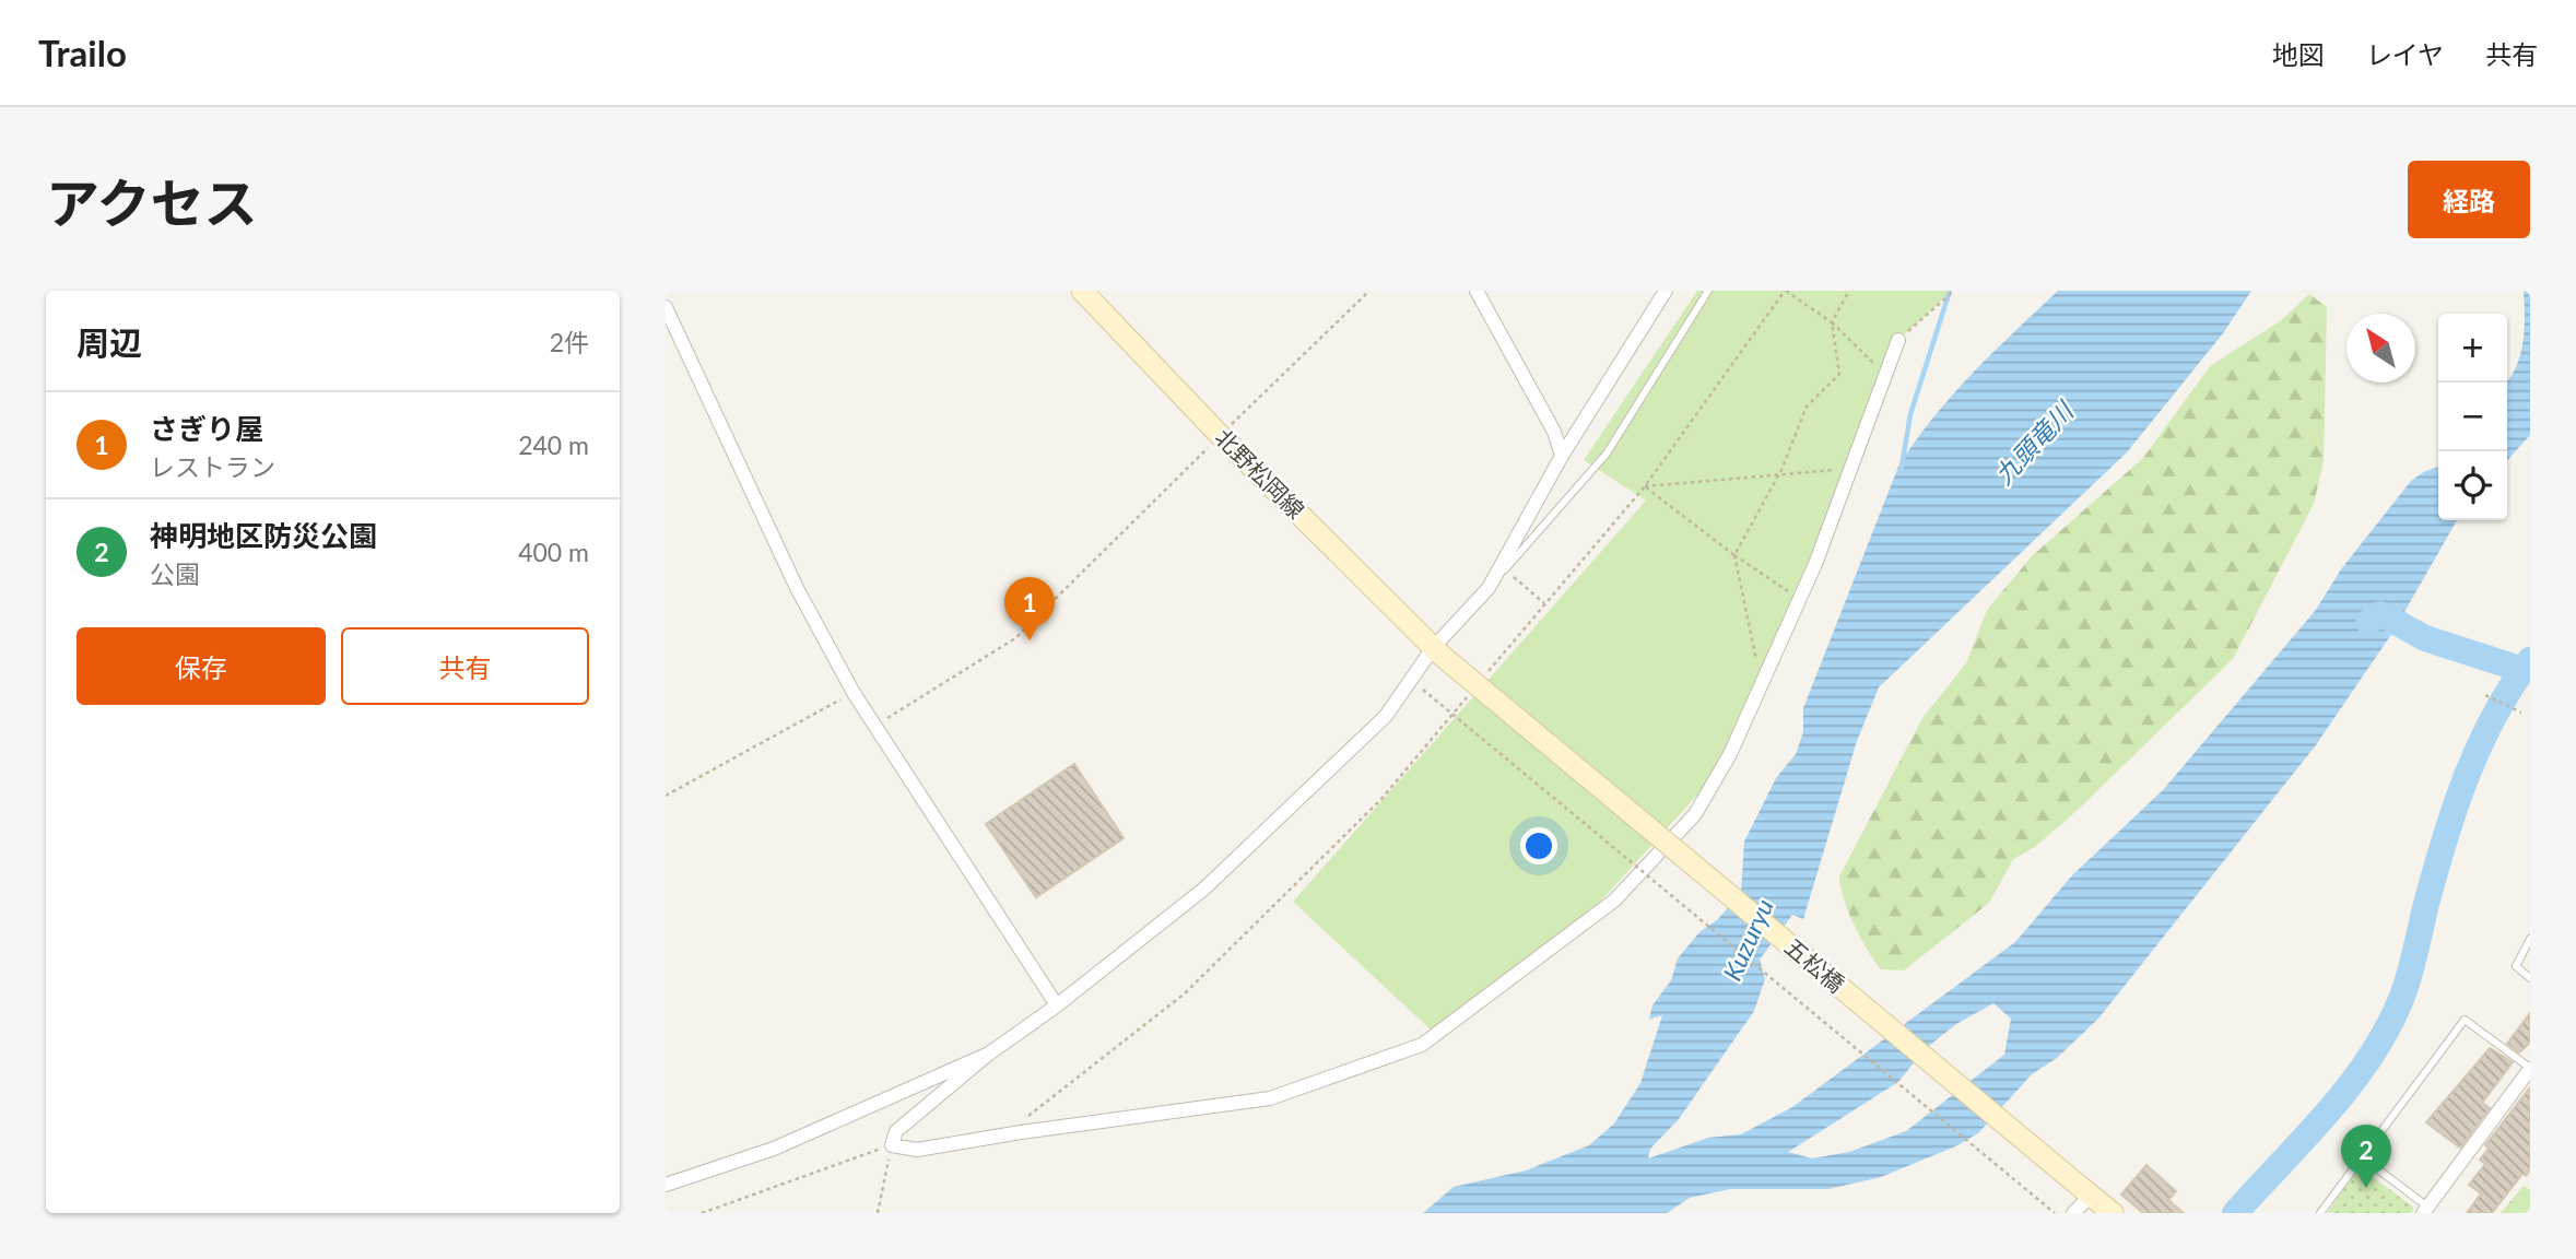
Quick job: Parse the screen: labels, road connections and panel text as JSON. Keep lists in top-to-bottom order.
{
  "streets": {
    "main road": ["北野松岡線", "五松橋"]
  },
  "crossings": [
    ["北野松岡線", "五松橋"]
  ],
  "water": ["九頭竜川", "Kuzuryu"],
  "north": "top left",
  "page": {
    "header": "Trailo",
    "nav": ["地図", "レイヤ", "共有"],
    "title": "アクセス",
    "buttons": [
      "経路",
      ["保存", "共有"]
    ],
    "heading": ["周辺", "2件"],
    "map_buttons": ["+", "−"],
    "list": [
      {
        "mark": "1",
        "name": "さぎり屋",
        "note": "レストラン",
        "value": "240 m"
      },
      {
        "mark": "2",
        "name": "神明地区防災公園",
        "note": "公園",
        "value": "400 m"
      }
    ],
    "pins": ["1", "2"]
  }
}
